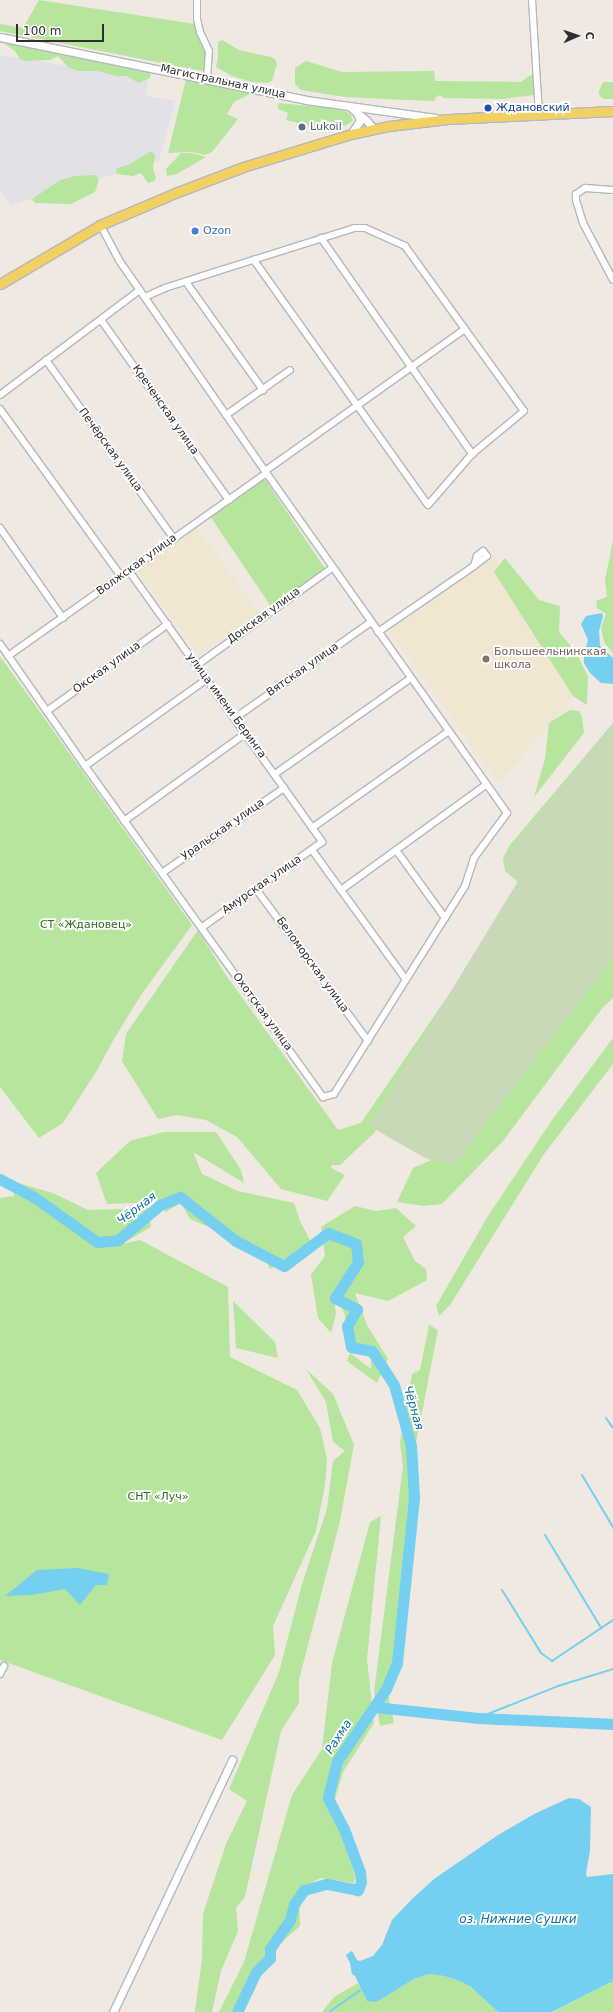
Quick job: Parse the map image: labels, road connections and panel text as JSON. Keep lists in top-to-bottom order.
{
  "streets": {
    "street": [
      "Магистральная улица",
      "Креченская улица",
      "Печёрская улица",
      "Волжская улица",
      "Донская улица",
      "Окская улица",
      "Вятская улица",
      "улица имени Беринга",
      "Уральская улица",
      "Амурская улица",
      "Беломорская улица",
      "Охотская улица"
    ]
  },
  "crossings": [
    ["Креченская улица", "Волжская улица"],
    ["Печёрская улица", "Волжская улица"],
    ["Волжская улица", "улица имени Беринга"],
    ["Волжская улица", "Охотская улица"],
    ["Донская улица", "улица имени Беринга"],
    ["Окская улица", "улица имени Беринга"],
    ["Окская улица", "Охотская улица"],
    ["Вятская улица", "улица имени Беринга"],
    ["улица имени Беринга", "Уральская улица"],
    ["улица имени Беринга", "Амурская улица"],
    ["Уральская улица", "Охотская улица"],
    ["Амурская улица", "Беломорская улица"],
    ["Амурская улица", "Охотская улица"],
    ["Беломорская улица", "Охотская улица"]
  ],
  "water": ["Чёрная", "Рахма", "оз. Нижние Сушки"],
  "parks": ["СТ «Ждановец»", "СНТ «Луч»"],
  "places": [
    "Ждановский",
    "Lukoil",
    "Ozon",
    "Большеельнинская школа"
  ],
  "scale_bar": "100 m",
  "north": "right"
}
